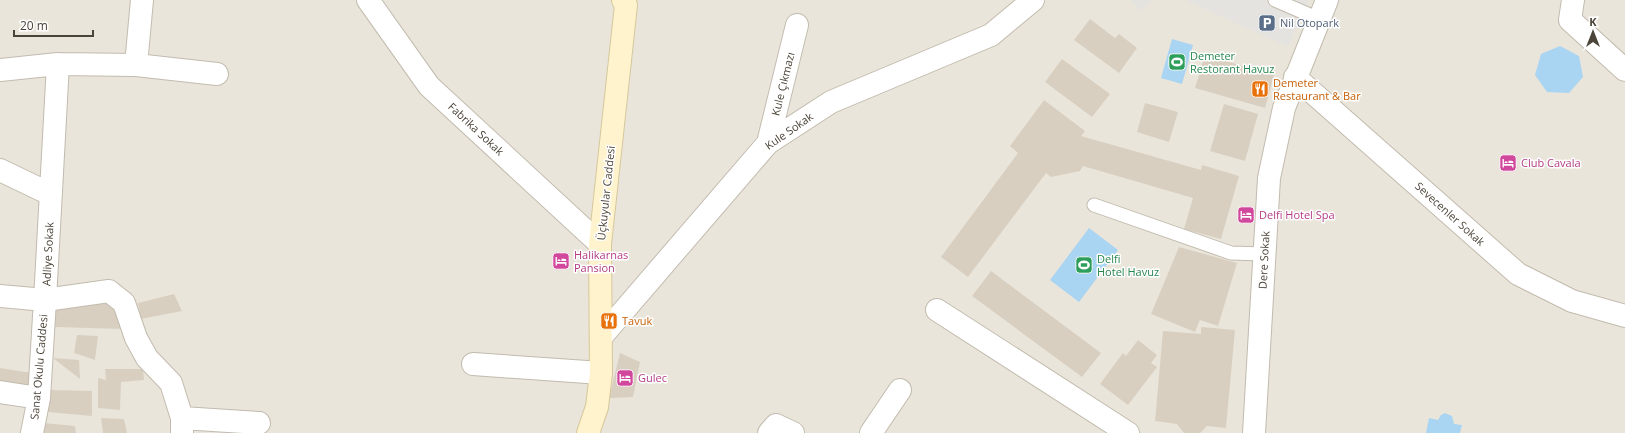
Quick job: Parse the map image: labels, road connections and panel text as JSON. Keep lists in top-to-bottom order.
{
  "streets": {
    "street": [
      "Kule Çıkmazı",
      "Fabrika Sokak",
      "Kule Sokak",
      "Üçkuyular Caddesi",
      "Sevecenler Sokak",
      "Adliye Sokak",
      "Dere Sokak",
      "Sanat Okulu Caddesi"
    ]
  },
  "crossings": [
    ["Kule Çıkmazı", "Kule Sokak"],
    ["Fabrika Sokak", "Üçkuyular Caddesi"],
    ["Kule Sokak", "Üçkuyular Caddesi"],
    ["Sevecenler Sokak", "Dere Sokak"],
    ["Adliye Sokak", "Sanat Okulu Caddesi"]
  ],
  "places": {
    "parking": ["Nil Otopark"],
    "sports": ["Demeter Restorant Havuz", "Delfi Hotel Havuz"],
    "restaurant": ["Demeter Restaurant & Bar", "Tavuk"],
    "hotel": [
      "Club Cavala",
      "Delfi Hotel Spa",
      "Halikarnas Pansion",
      "Gulec"
    ]
  },
  "scale_bar": "20 m",
  "north": "top"
}
